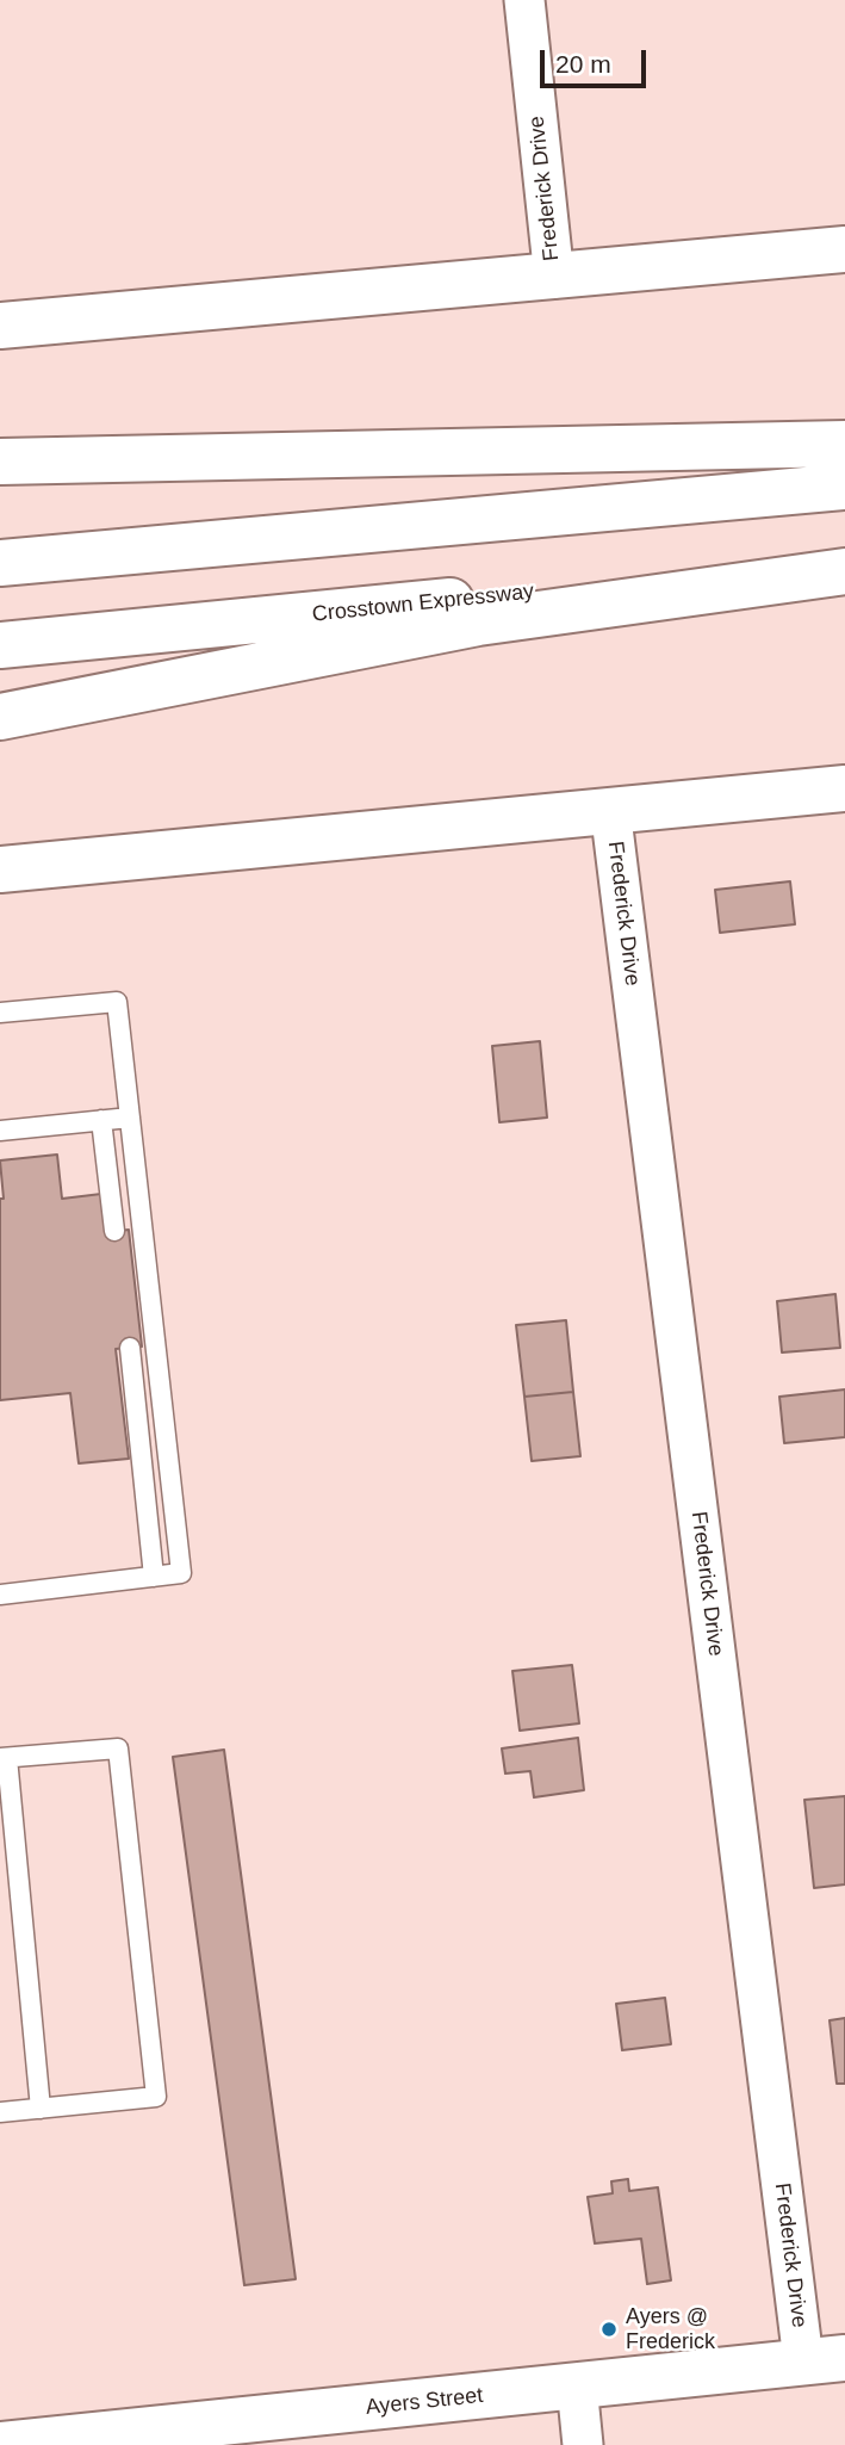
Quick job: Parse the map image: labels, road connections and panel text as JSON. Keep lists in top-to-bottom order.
{
  "streets": {
    "main road": ["Crosstown Expressway", "Ayers Street"],
    "street": ["Frederick Drive"]
  },
  "crossings": [
    ["Frederick Drive", "Ayers Street"]
  ],
  "places": ["Ayers @ Frederick"],
  "scale_bar": "20 m"
}
